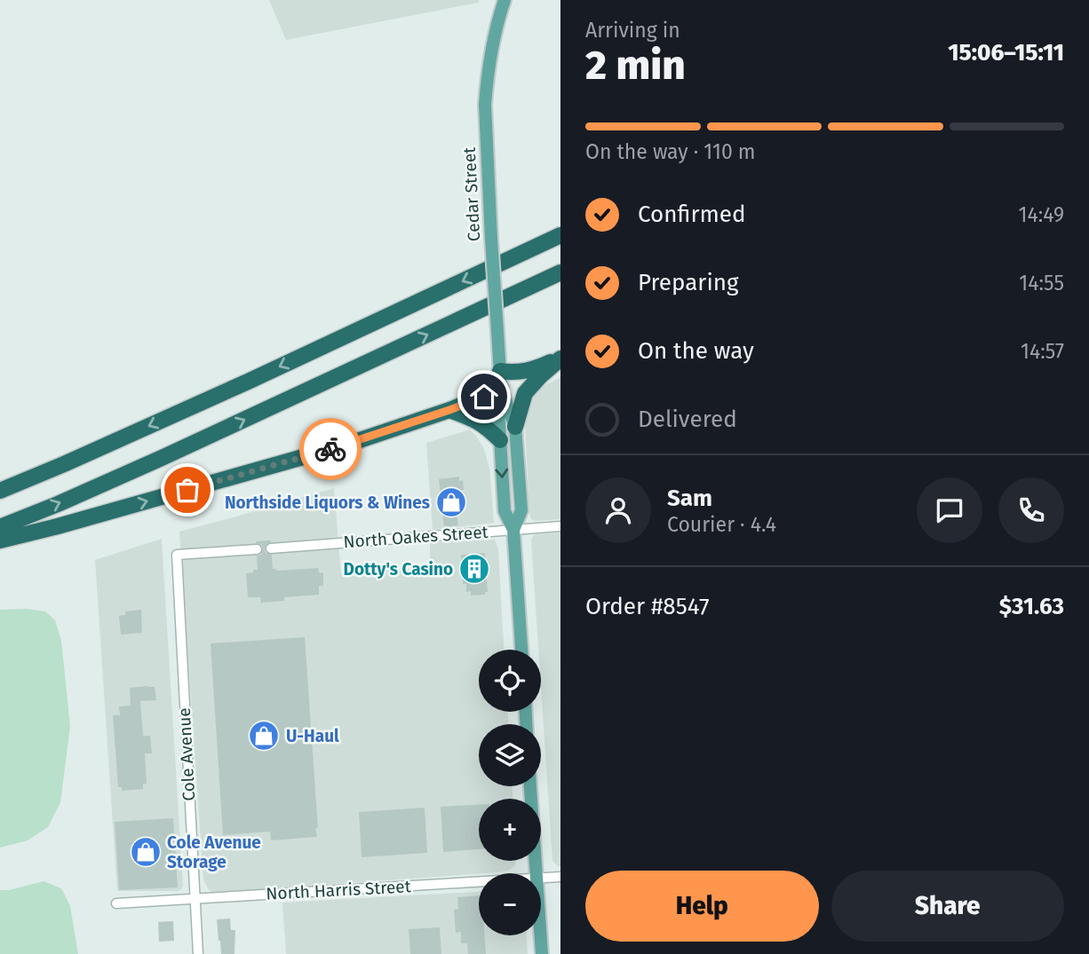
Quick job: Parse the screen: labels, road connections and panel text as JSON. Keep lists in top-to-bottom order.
{
  "streets": {
    "main road": ["Cedar Street"],
    "street": ["North Oakes Street", "Cole Avenue", "North Harris Street"]
  },
  "crossings": [
    ["Cedar Street", "North Oakes Street"],
    ["Cole Avenue", "North Harris Street"]
  ],
  "places": {
    "shop": ["Northside Liquors & Wines", "U-Haul", "Cole Avenue Storage"],
    "building": ["Dotty's Casino"]
  },
  "page": {
    "heading": ["2 min", "Arriving in", "15:06–15:11"],
    "panel": [
      "Sam",
      "Courier · 4.4",
      "Order #8547",
      "$31.63"
    ],
    "bar": "On the way · 110 m",
    "list": [
      ["Confirmed", "14:49"],
      ["Preparing", "14:55"],
      ["On the way", "14:57"],
      "Delivered"
    ],
    "map_buttons": ["+", "−"],
    "buttons": ["Help", "Share"]
  }
}
